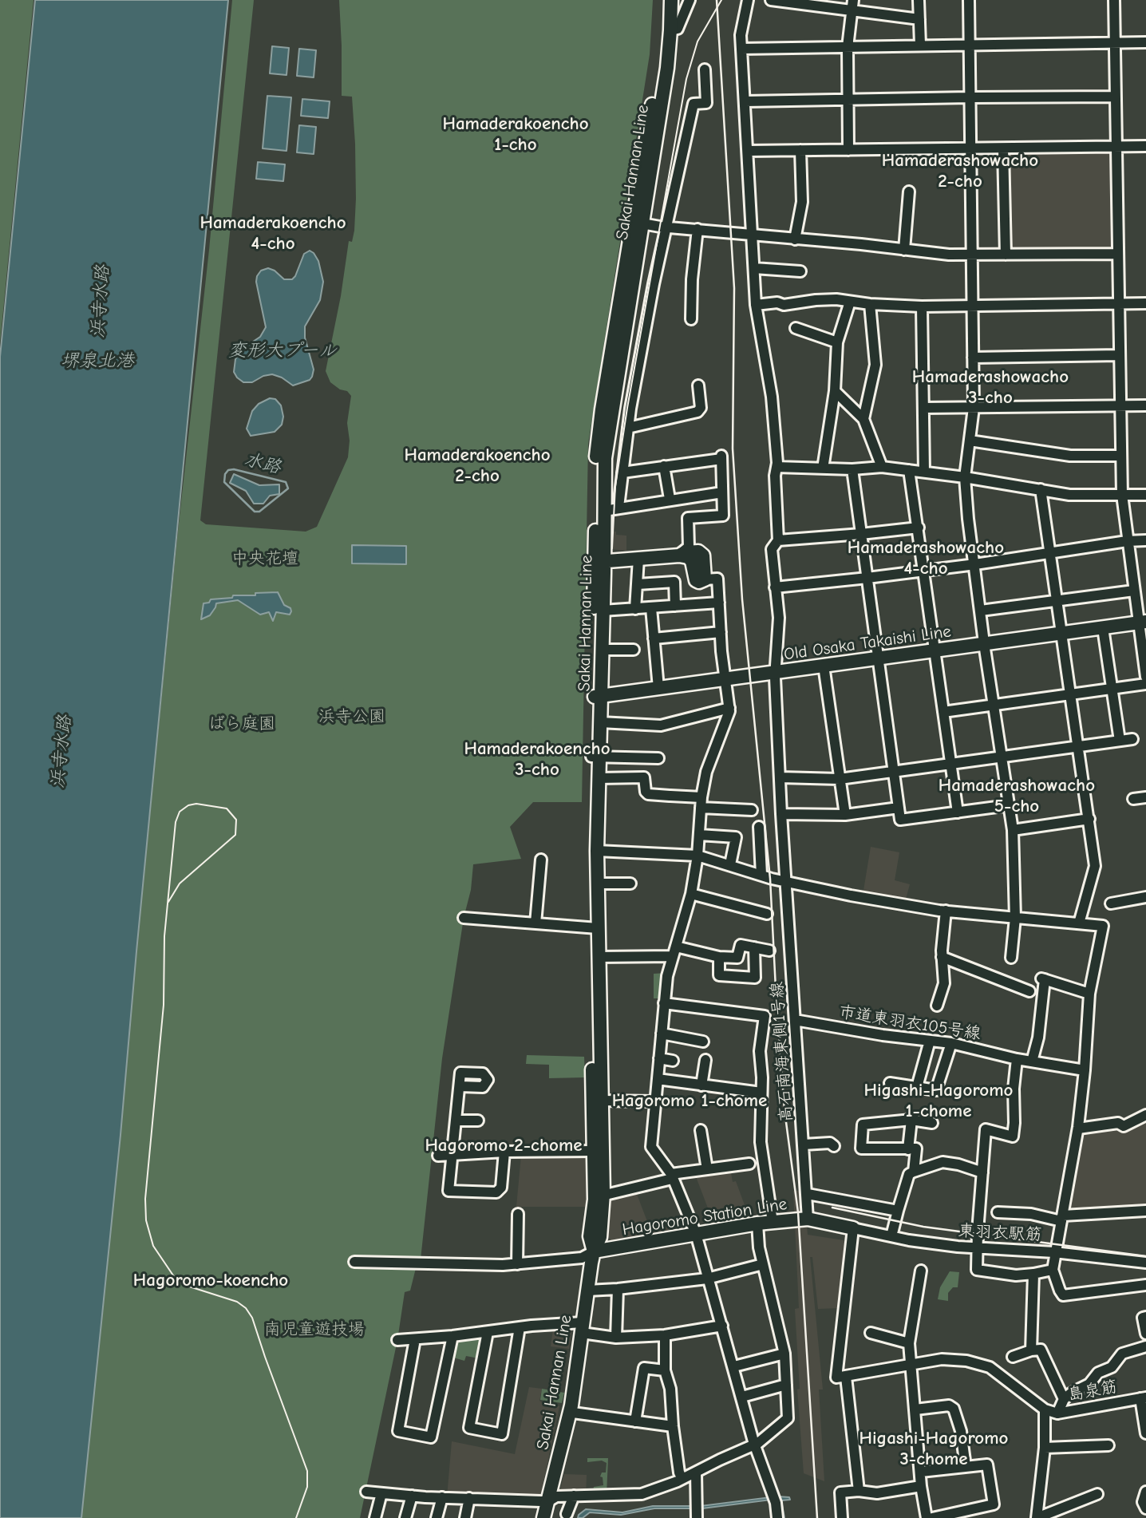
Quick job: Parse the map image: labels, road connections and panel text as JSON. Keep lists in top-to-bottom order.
{
  "streets": {
    "main road": ["Sakai Hannan Line", "Old Osaka Takaishi Line", "Hagoromo Station Line"],
    "street": [
      "市道東羽衣105号線",
      "高石南海東側1号線",
      "東羽衣駅筋",
      "島泉筋"
    ]
  },
  "crossings": [
    ["Sakai Hannan Line", "Old Osaka Takaishi Line"],
    ["Sakai Hannan Line", "Hagoromo Station Line"],
    ["Old Osaka Takaishi Line", "高石南海東側1号線"],
    ["市道東羽衣105号線", "高石南海東側1号線"],
    ["高石南海東側1号線", "Hagoromo Station Line"],
    ["Hagoromo Station Line", "東羽衣駅筋"]
  ],
  "districts": [
    "Hamaderakoencho 1-cho",
    "Hamaderashowacho 2-cho",
    "Hamaderakoencho 4-cho",
    "Hamaderashowacho 3-cho",
    "Hamaderakoencho 2-cho",
    "Hamaderashowacho 4-cho",
    "Hamaderakoencho 3-cho",
    "Hamaderashowacho 5-cho",
    "Higashi-Hagoromo 1-chome",
    "Hagoromo 1-chome",
    "Hagoromo 2-chome",
    "Hagoromo-koencho",
    "Higashi-Hagoromo 3-chome"
  ],
  "water": [
    "浜寺水路",
    "変形大プール",
    "堺泉北港",
    "水路"
  ],
  "parks": [
    "中央花壇",
    "浜寺公園",
    "ばら庭園",
    "南児童遊技場"
  ]
}
